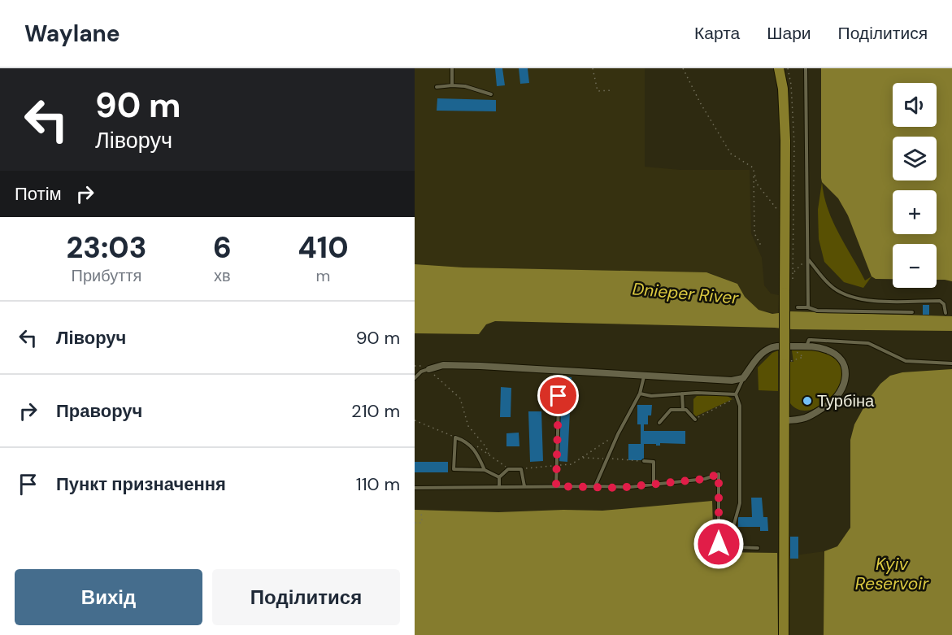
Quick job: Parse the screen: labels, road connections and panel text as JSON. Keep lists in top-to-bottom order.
{
  "water": ["Dnieper River", "Kyiv Reservoir"],
  "places": ["Турбіна"],
  "page": {
    "header": "Waylane",
    "nav": ["Карта", "Шари", "Поділитися"],
    "turn": ["90 m", "Ліворуч"],
    "map_buttons": ["+", "−"],
    "then": "Потім",
    "eta": [
      "23:03",
      "Прибуття",
      "6",
      "хв",
      "410",
      "m"
    ],
    "list": [
      {
        "name": "Ліворуч",
        "value": "90 m"
      },
      {
        "name": "Праворуч",
        "value": "210 m"
      },
      {
        "name": "Пункт призначення",
        "value": "110 m"
      }
    ],
    "buttons": ["Вихід", "Поділитися"]
  }
}
